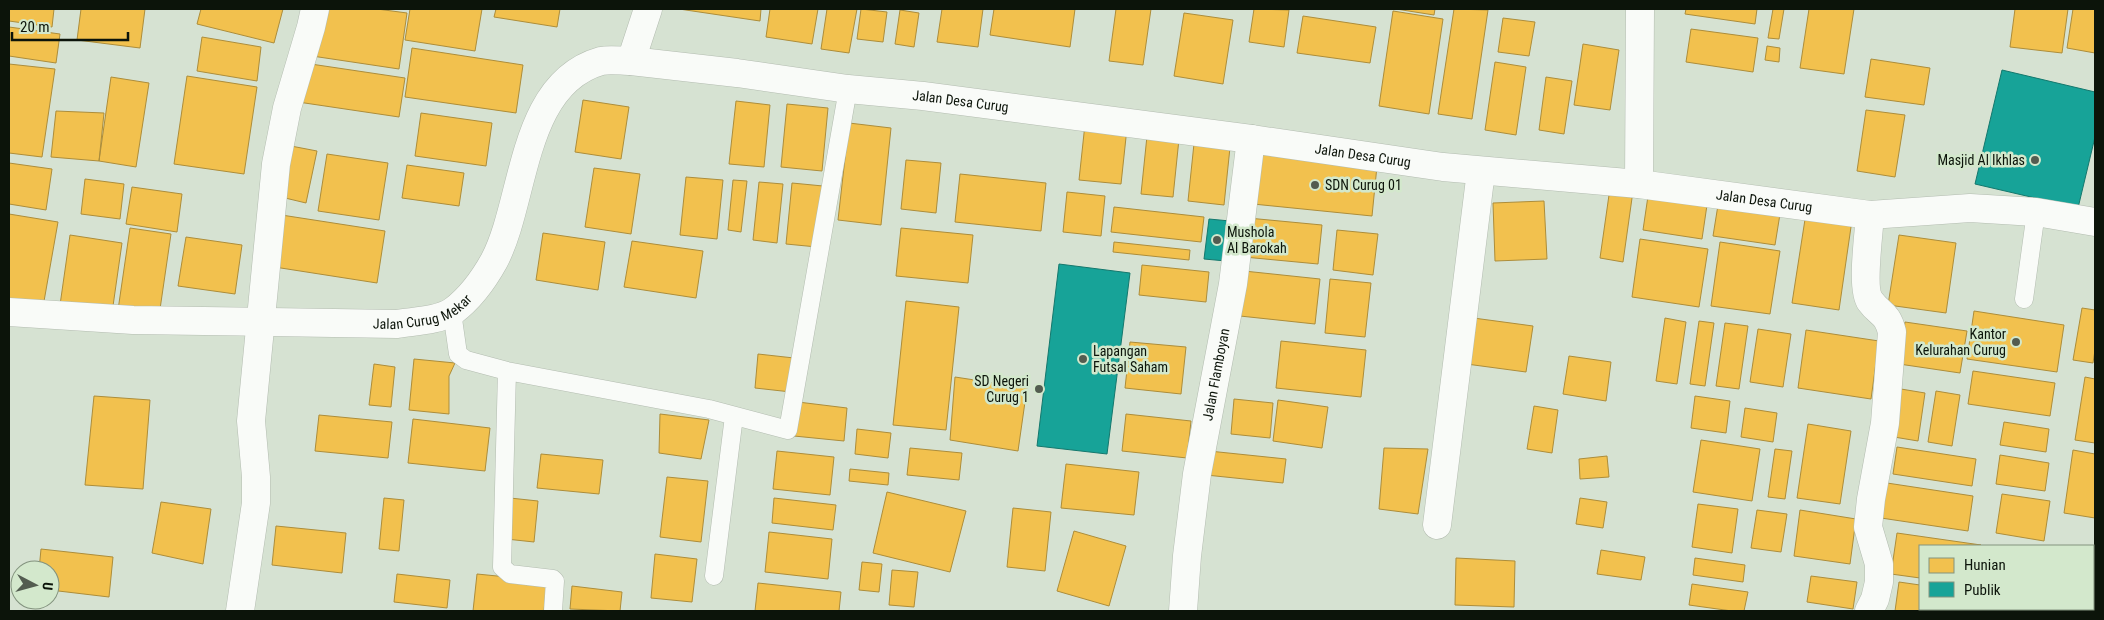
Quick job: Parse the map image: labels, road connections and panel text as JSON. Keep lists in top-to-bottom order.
{
  "streets": {
    "street": ["Jalan Desa Curug", "Jalan Curug Mekar", "Jalan Flamboyan"]
  },
  "crossings": [
    ["Jalan Desa Curug", "Jalan Curug Mekar"],
    ["Jalan Desa Curug", "Jalan Flamboyan"]
  ],
  "places": [
    "Masjid Al Ikhlas",
    "SDN Curug 01",
    "Mushola Al Barokah",
    "Kantor Kelurahan Curug",
    "Lapangan Futsal Saham",
    "SD Negeri Curug 1"
  ],
  "legend": ["Hunian", "Publik"],
  "scale_bar": "20 m",
  "north": "right"
}
